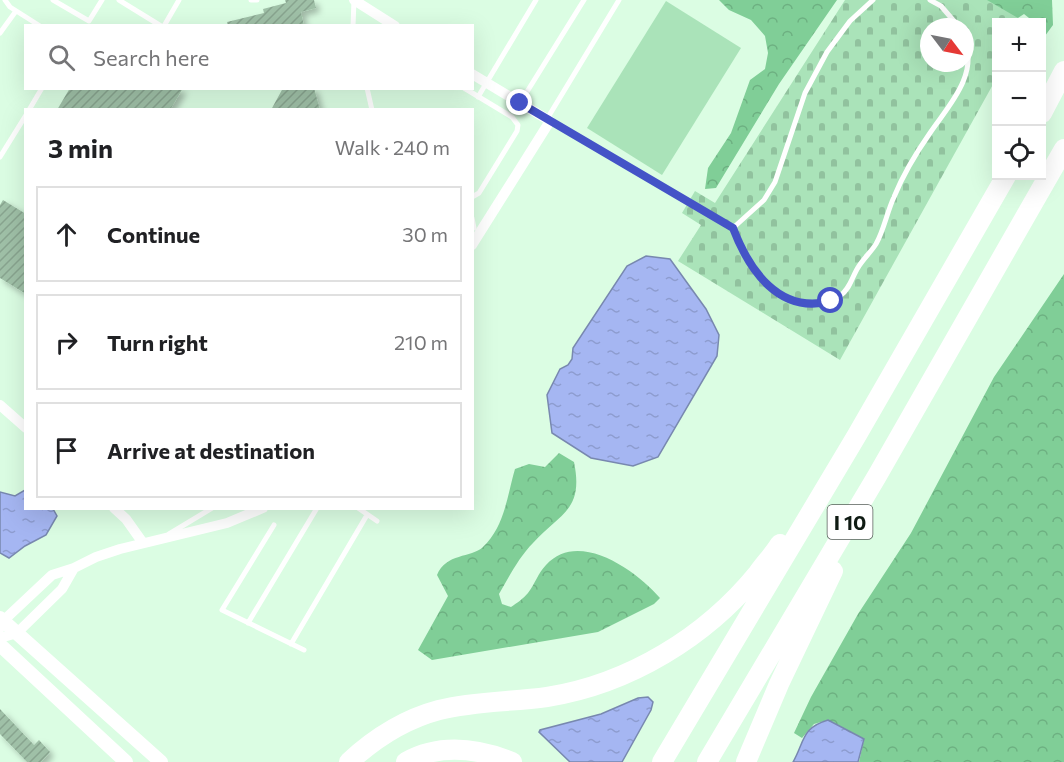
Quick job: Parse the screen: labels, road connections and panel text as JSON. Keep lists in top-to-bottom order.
{
  "streets": {
    "highway": ["I 10"]
  },
  "north": "bottom right",
  "page": {
    "map_buttons": ["+", "−"],
    "search": "Search here",
    "heading": ["3 min", "Walk · 240 m"],
    "list": [
      ["Continue", "30 m"],
      ["Turn right", "210 m"],
      "Arrive at destination"
    ]
  }
}
